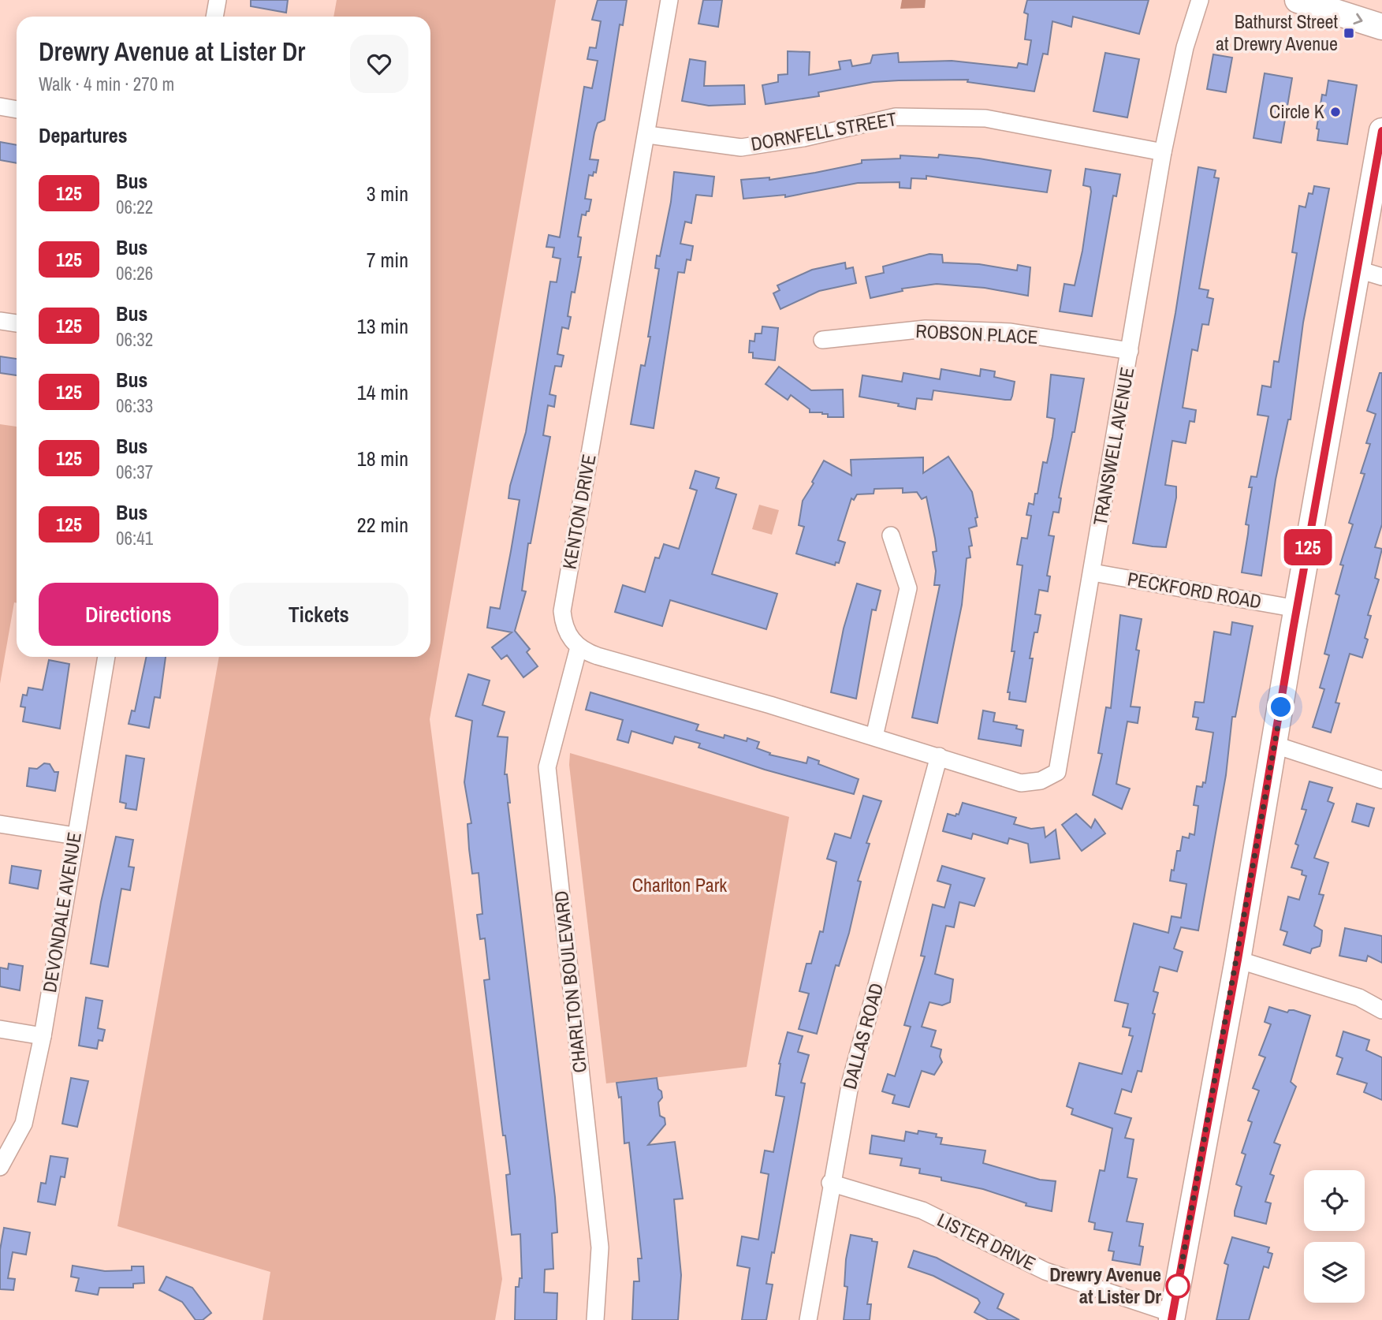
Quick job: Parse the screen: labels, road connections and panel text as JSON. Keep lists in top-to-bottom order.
{
  "streets": {
    "street": [
      "DORNFELL STREET",
      "ROBSON PLACE",
      "TRANSWELL AVENUE",
      "KENTON DRIVE",
      "PECKFORD ROAD",
      "DEVONDALE AVENUE",
      "CHARLTON BOULEVARD",
      "DALLAS ROAD",
      "LISTER DRIVE"
    ]
  },
  "crossings": [
    ["DORNFELL STREET", "TRANSWELL AVENUE"],
    ["DORNFELL STREET", "KENTON DRIVE"],
    ["ROBSON PLACE", "TRANSWELL AVENUE"],
    ["TRANSWELL AVENUE", "PECKFORD ROAD"],
    ["TRANSWELL AVENUE", "DALLAS ROAD"],
    ["KENTON DRIVE", "CHARLTON BOULEVARD"],
    ["DALLAS ROAD", "LISTER DRIVE"]
  ],
  "parks": ["Charlton Park"],
  "places": {
    "transit": ["Bathurst Street at Drewry Avenue"],
    "other": ["Circle K", "Drewry Avenue at Lister Dr"]
  },
  "lines": ["bus line 125"],
  "page": {
    "on_map": "125",
    "heading": [
      ["Drewry Avenue at Lister Dr", "Walk · 4 min · 270 m"],
      "Departures"
    ],
    "list": [
      {
        "mark": "125",
        "name": "Bus",
        "note": "06:22",
        "value": "3 min"
      },
      {
        "mark": "125",
        "name": "Bus",
        "note": "06:26",
        "value": "7 min"
      },
      {
        "mark": "125",
        "name": "Bus",
        "note": "06:32",
        "value": "13 min"
      },
      {
        "mark": "125",
        "name": "Bus",
        "note": "06:33",
        "value": "14 min"
      },
      {
        "mark": "125",
        "name": "Bus",
        "note": "06:37",
        "value": "18 min"
      },
      {
        "mark": "125",
        "name": "Bus",
        "note": "06:41",
        "value": "22 min"
      }
    ],
    "buttons": ["Directions", "Tickets"]
  }
}
